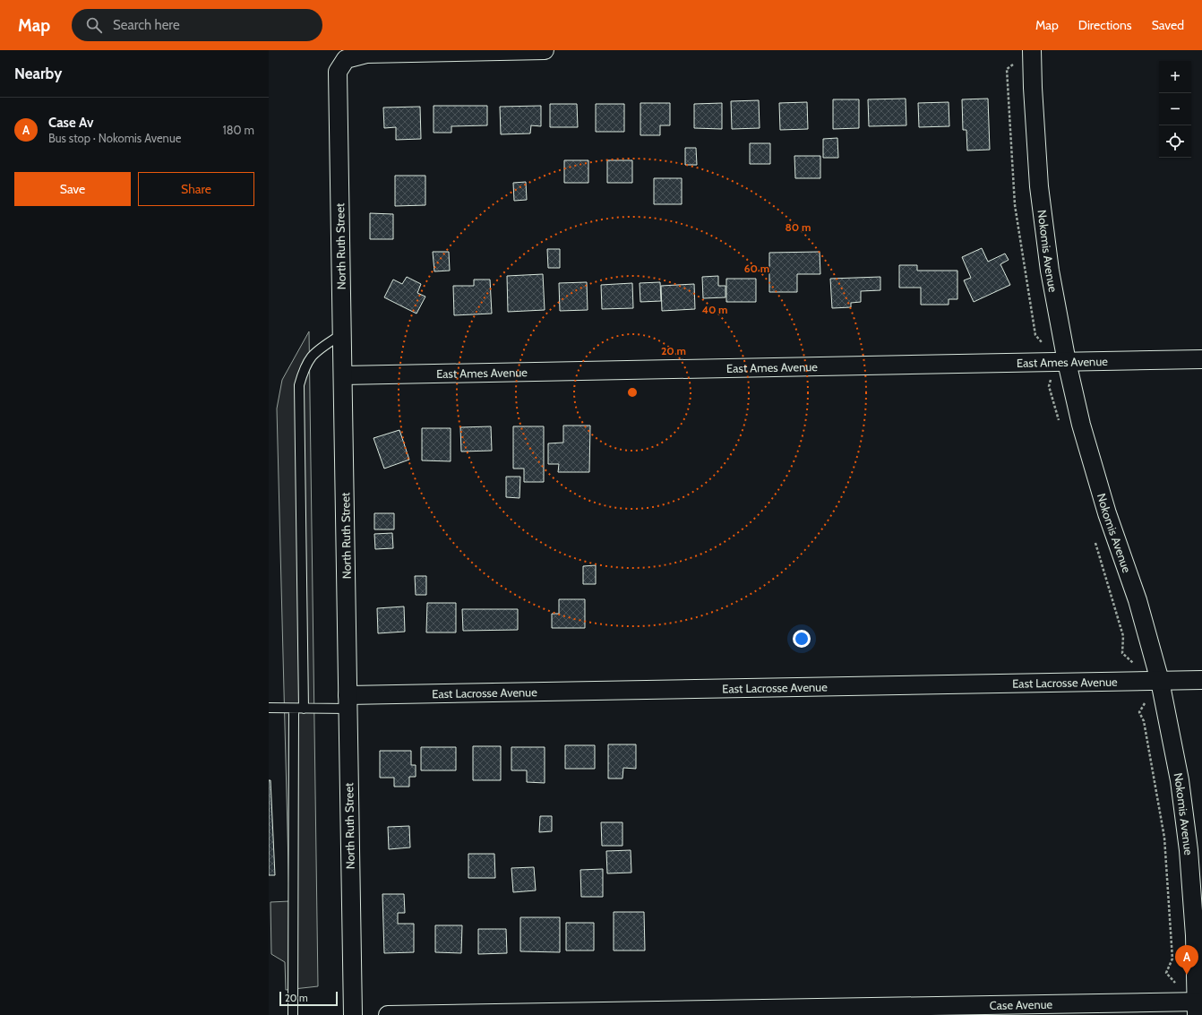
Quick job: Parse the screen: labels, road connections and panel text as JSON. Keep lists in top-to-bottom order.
{
  "streets": {
    "street": [
      "North Ruth Street",
      "Nokomis Avenue",
      "East Ames Avenue",
      "East Lacrosse Avenue",
      "Case Avenue"
    ]
  },
  "crossings": [
    ["North Ruth Street", "East Ames Avenue"],
    ["North Ruth Street", "East Lacrosse Avenue"],
    ["Nokomis Avenue", "East Ames Avenue"],
    ["Nokomis Avenue", "East Lacrosse Avenue"],
    ["Nokomis Avenue", "Case Avenue"]
  ],
  "scale_bar": "20 m",
  "page": {
    "header": "Map",
    "search": "Search here",
    "nav": ["Map", "Directions", "Saved"],
    "heading": "Nearby",
    "map_buttons": ["+", "−"],
    "list": [
      {
        "mark": "A",
        "name": "Case Av",
        "note": "Bus stop · Nokomis Avenue",
        "value": "180 m"
      }
    ],
    "buttons": ["Save", "Share"],
    "pins": "A",
    "scale": "20 m"
  },
  "rings": [
    "80 m",
    "60 m",
    "40 m",
    "20 m"
  ]
}
